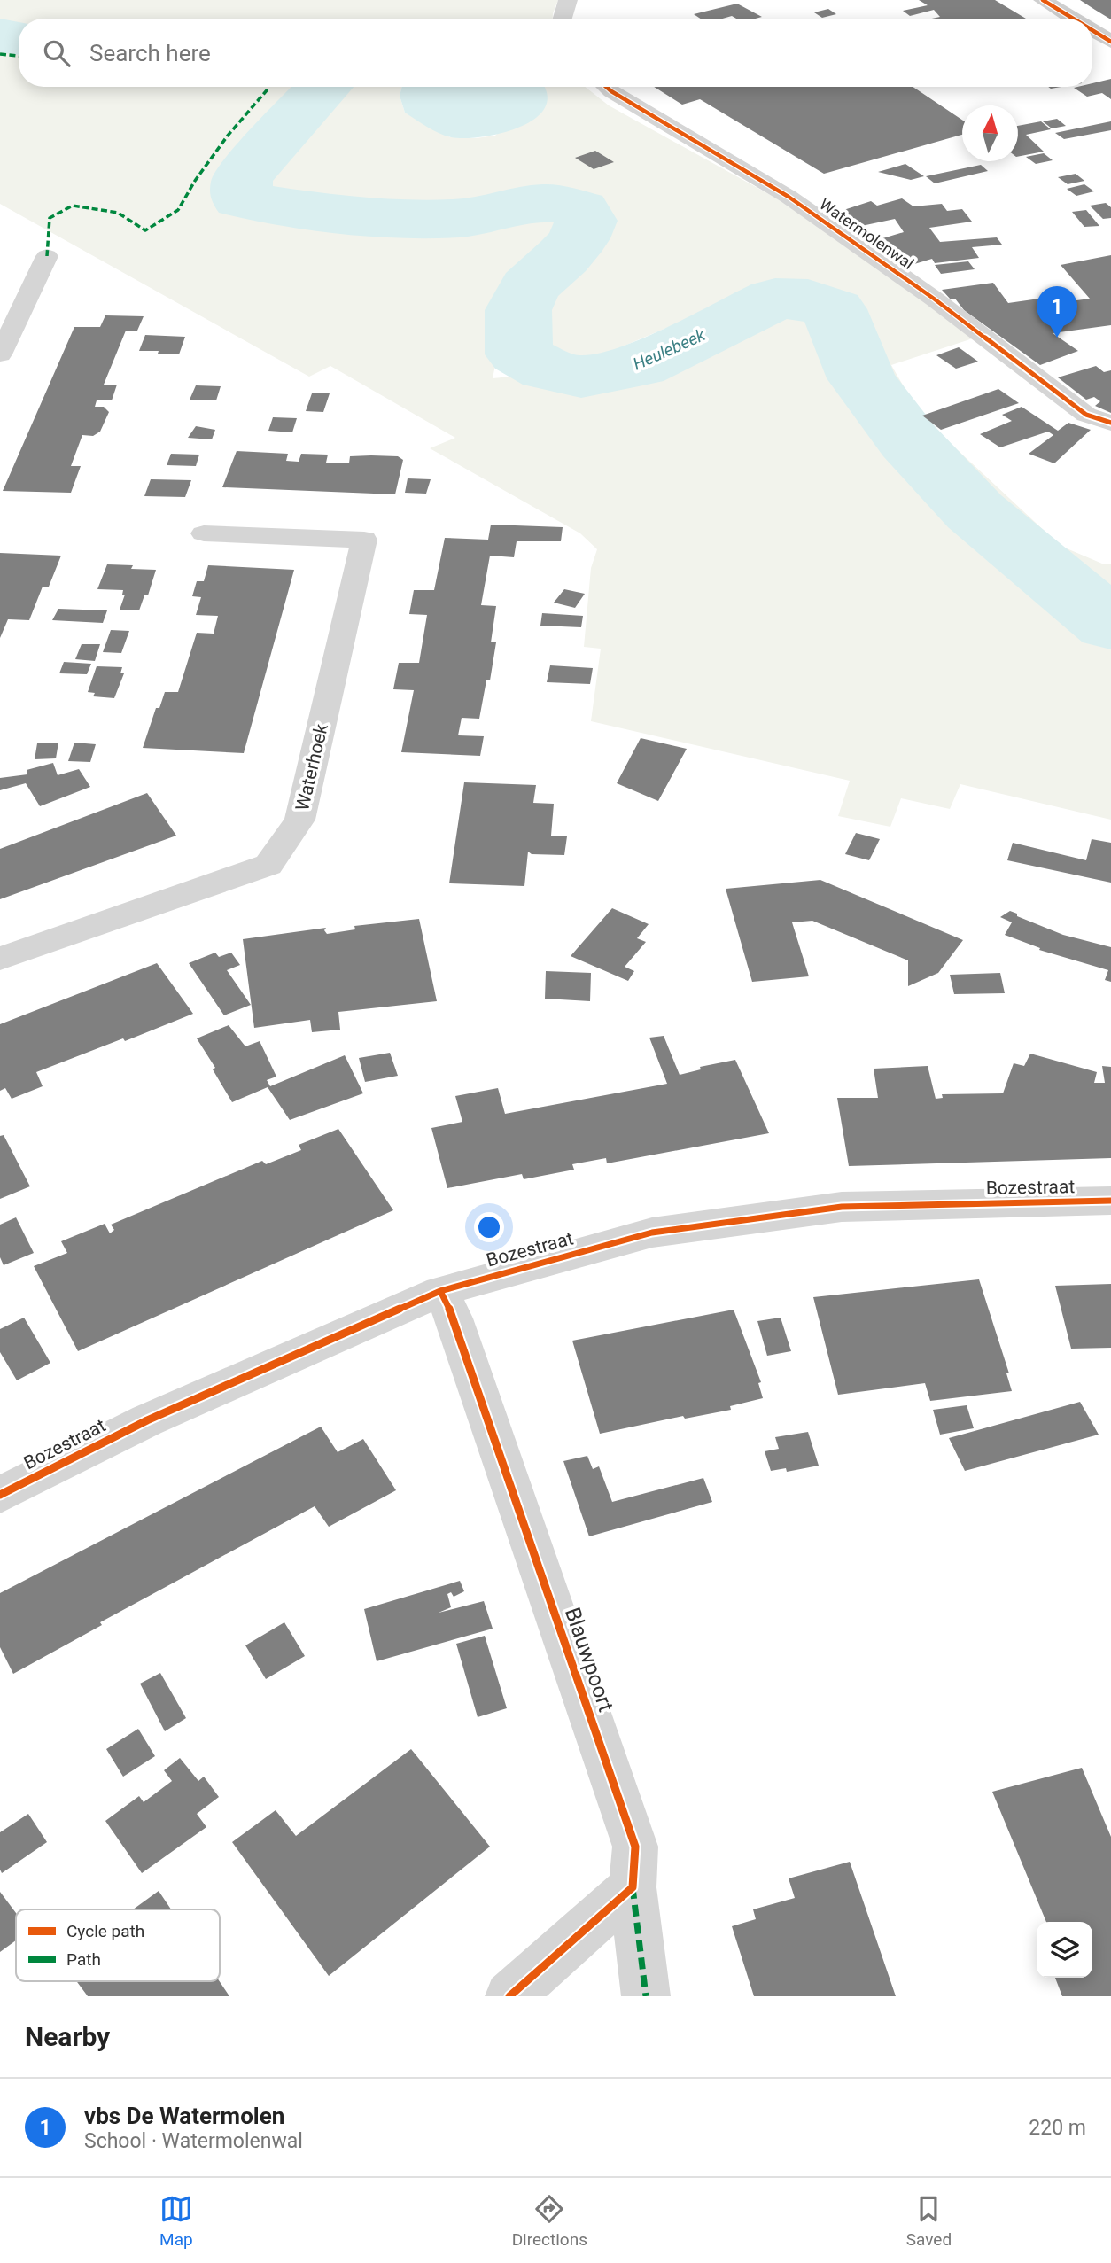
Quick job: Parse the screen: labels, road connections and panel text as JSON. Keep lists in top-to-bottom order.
{
  "streets": {
    "street": [
      "Watermolenwal",
      "Waterhoek",
      "Bozestraat",
      "Blauwpoort"
    ]
  },
  "crossings": [
    ["Bozestraat", "Blauwpoort"]
  ],
  "water": ["Heulebeek"],
  "legend": ["Cycle path", "Path"],
  "north": "top",
  "page": {
    "search": "Search here",
    "pins": "1",
    "heading": "Nearby",
    "list": [
      {
        "mark": "1",
        "name": "vbs De Watermolen",
        "note": "School · Watermolenwal",
        "value": "220 m"
      }
    ],
    "nav": ["Map", "Directions", "Saved"]
  }
}
